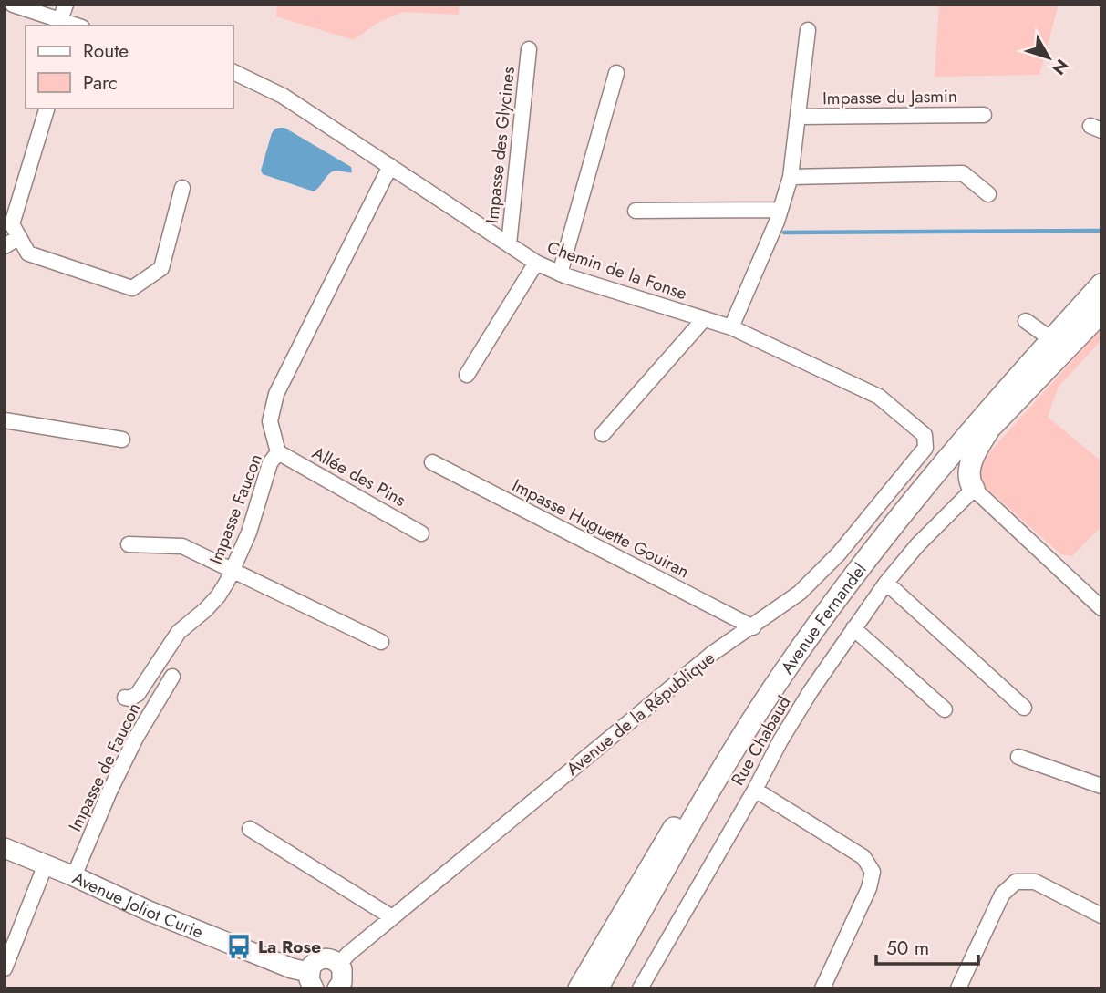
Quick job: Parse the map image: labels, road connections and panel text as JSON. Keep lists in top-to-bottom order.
{
  "streets": {
    "main road": ["Avenue Fernandel"],
    "street": [
      "Impasse du Jasmin",
      "Impasse des Glycines",
      "Chemin de la Fonse",
      "Allée des Pins",
      "Impasse Faucon",
      "Impasse Huguette Gouiran",
      "Avenue de la République",
      "Rue Chabaud",
      "Impasse de Faucon",
      "Avenue Joliot Curie"
    ]
  },
  "crossings": [
    ["Impasse des Glycines", "Chemin de la Fonse"],
    ["Chemin de la Fonse", "Impasse Faucon"],
    ["Chemin de la Fonse", "Avenue de la République"],
    ["Allée des Pins", "Impasse Faucon"],
    ["Impasse Huguette Gouiran", "Avenue de la République"],
    ["Impasse de Faucon", "Avenue Joliot Curie"]
  ],
  "places": {
    "bus stop": ["La Rose"]
  },
  "legend": ["Route", "Parc"],
  "scale_bar": "50 m",
  "north": "bottom right"
}
